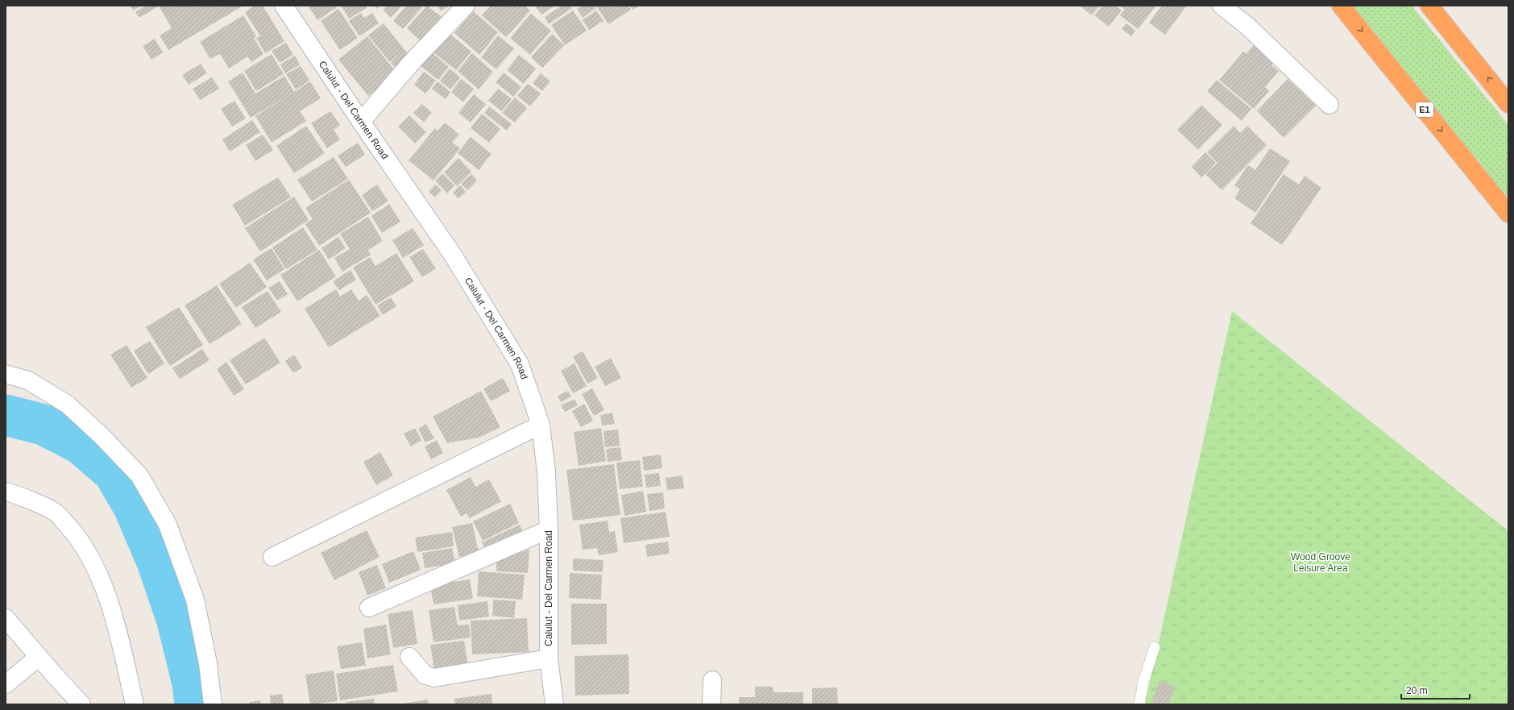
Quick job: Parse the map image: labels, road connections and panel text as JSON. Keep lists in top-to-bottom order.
{
  "streets": {
    "highway": ["E1"],
    "street": ["Calulut - Del Carmen Road"]
  },
  "parks": ["Wood Groove Leisure Area"],
  "scale_bar": "20 m"
}
